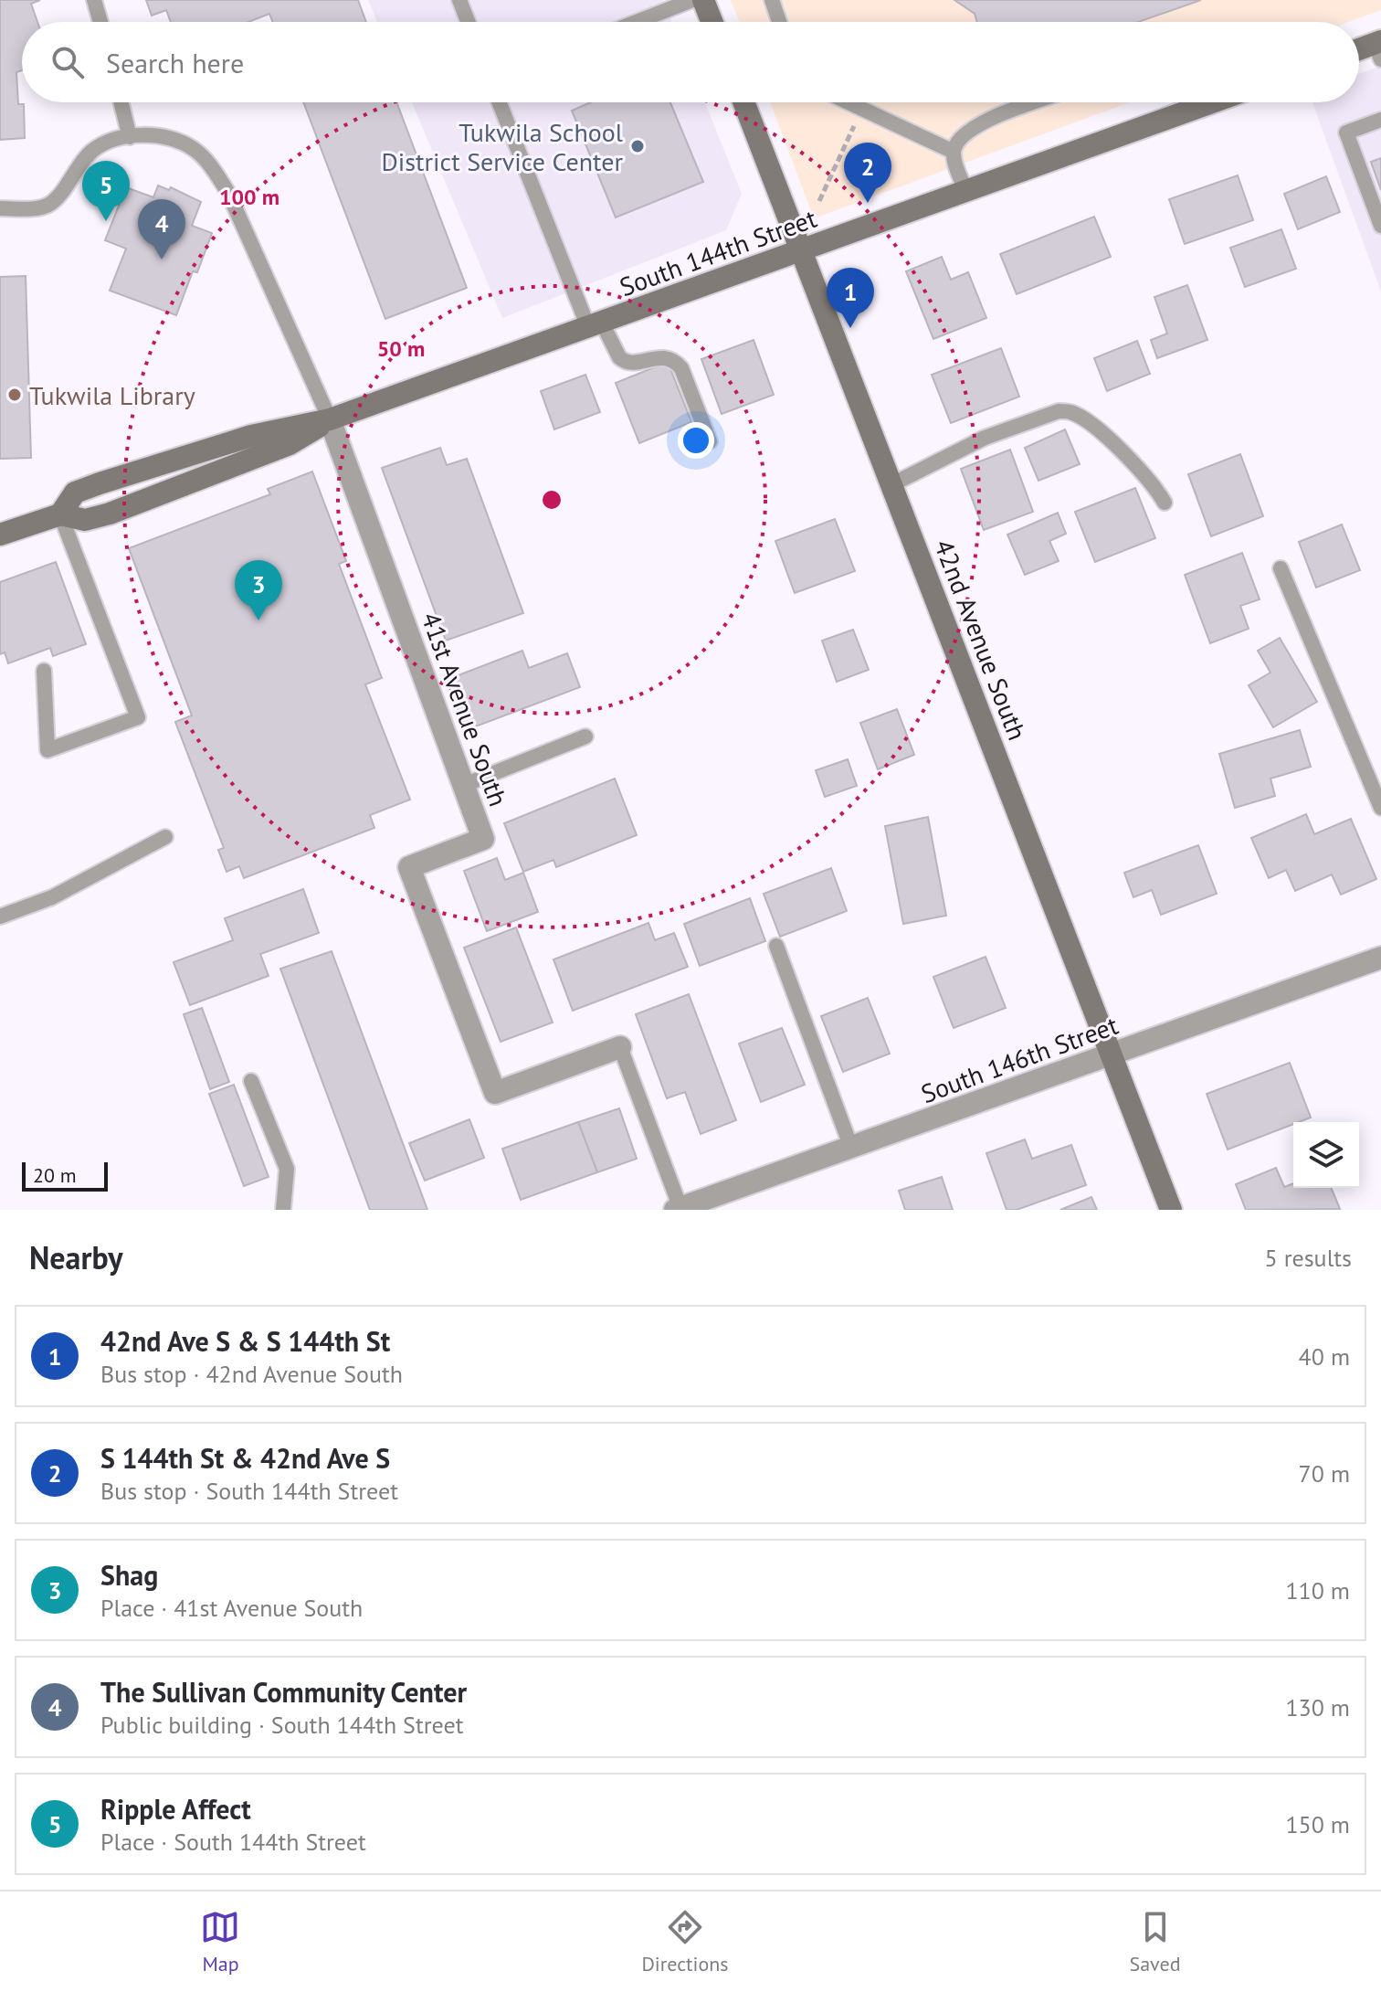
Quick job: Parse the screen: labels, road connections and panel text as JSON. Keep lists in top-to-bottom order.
{
  "streets": {
    "street": [
      "South 144th Street",
      "42nd Avenue South",
      "41st Avenue South",
      "South 146th Street"
    ]
  },
  "crossings": [
    ["South 144th Street", "42nd Avenue South"],
    ["South 144th Street", "41st Avenue South"],
    ["42nd Avenue South", "South 146th Street"]
  ],
  "places": ["Tukwila School District Service Center", "Tukwila Library"],
  "scale_bar": "20 m",
  "page": {
    "search": "Search here",
    "pins": [
      "2",
      "5",
      "4",
      "1",
      "3"
    ],
    "scale": "20 m",
    "heading": ["Nearby", "5 results"],
    "list": [
      {
        "mark": "1",
        "name": "42nd Ave S & S 144th St",
        "note": "Bus stop · 42nd Avenue South",
        "value": "40 m"
      },
      {
        "mark": "2",
        "name": "S 144th St & 42nd Ave S",
        "note": "Bus stop · South 144th Street",
        "value": "70 m"
      },
      {
        "mark": "3",
        "name": "Shag",
        "note": "Place · 41st Avenue South",
        "value": "110 m"
      },
      {
        "mark": "4",
        "name": "The Sullivan Community Center",
        "note": "Public building · South 144th Street",
        "value": "130 m"
      },
      {
        "mark": "5",
        "name": "Ripple Affect",
        "note": "Place · South 144th Street",
        "value": "150 m"
      }
    ],
    "nav": ["Map", "Directions", "Saved"]
  },
  "rings": ["100 m", "50 m"]
}
